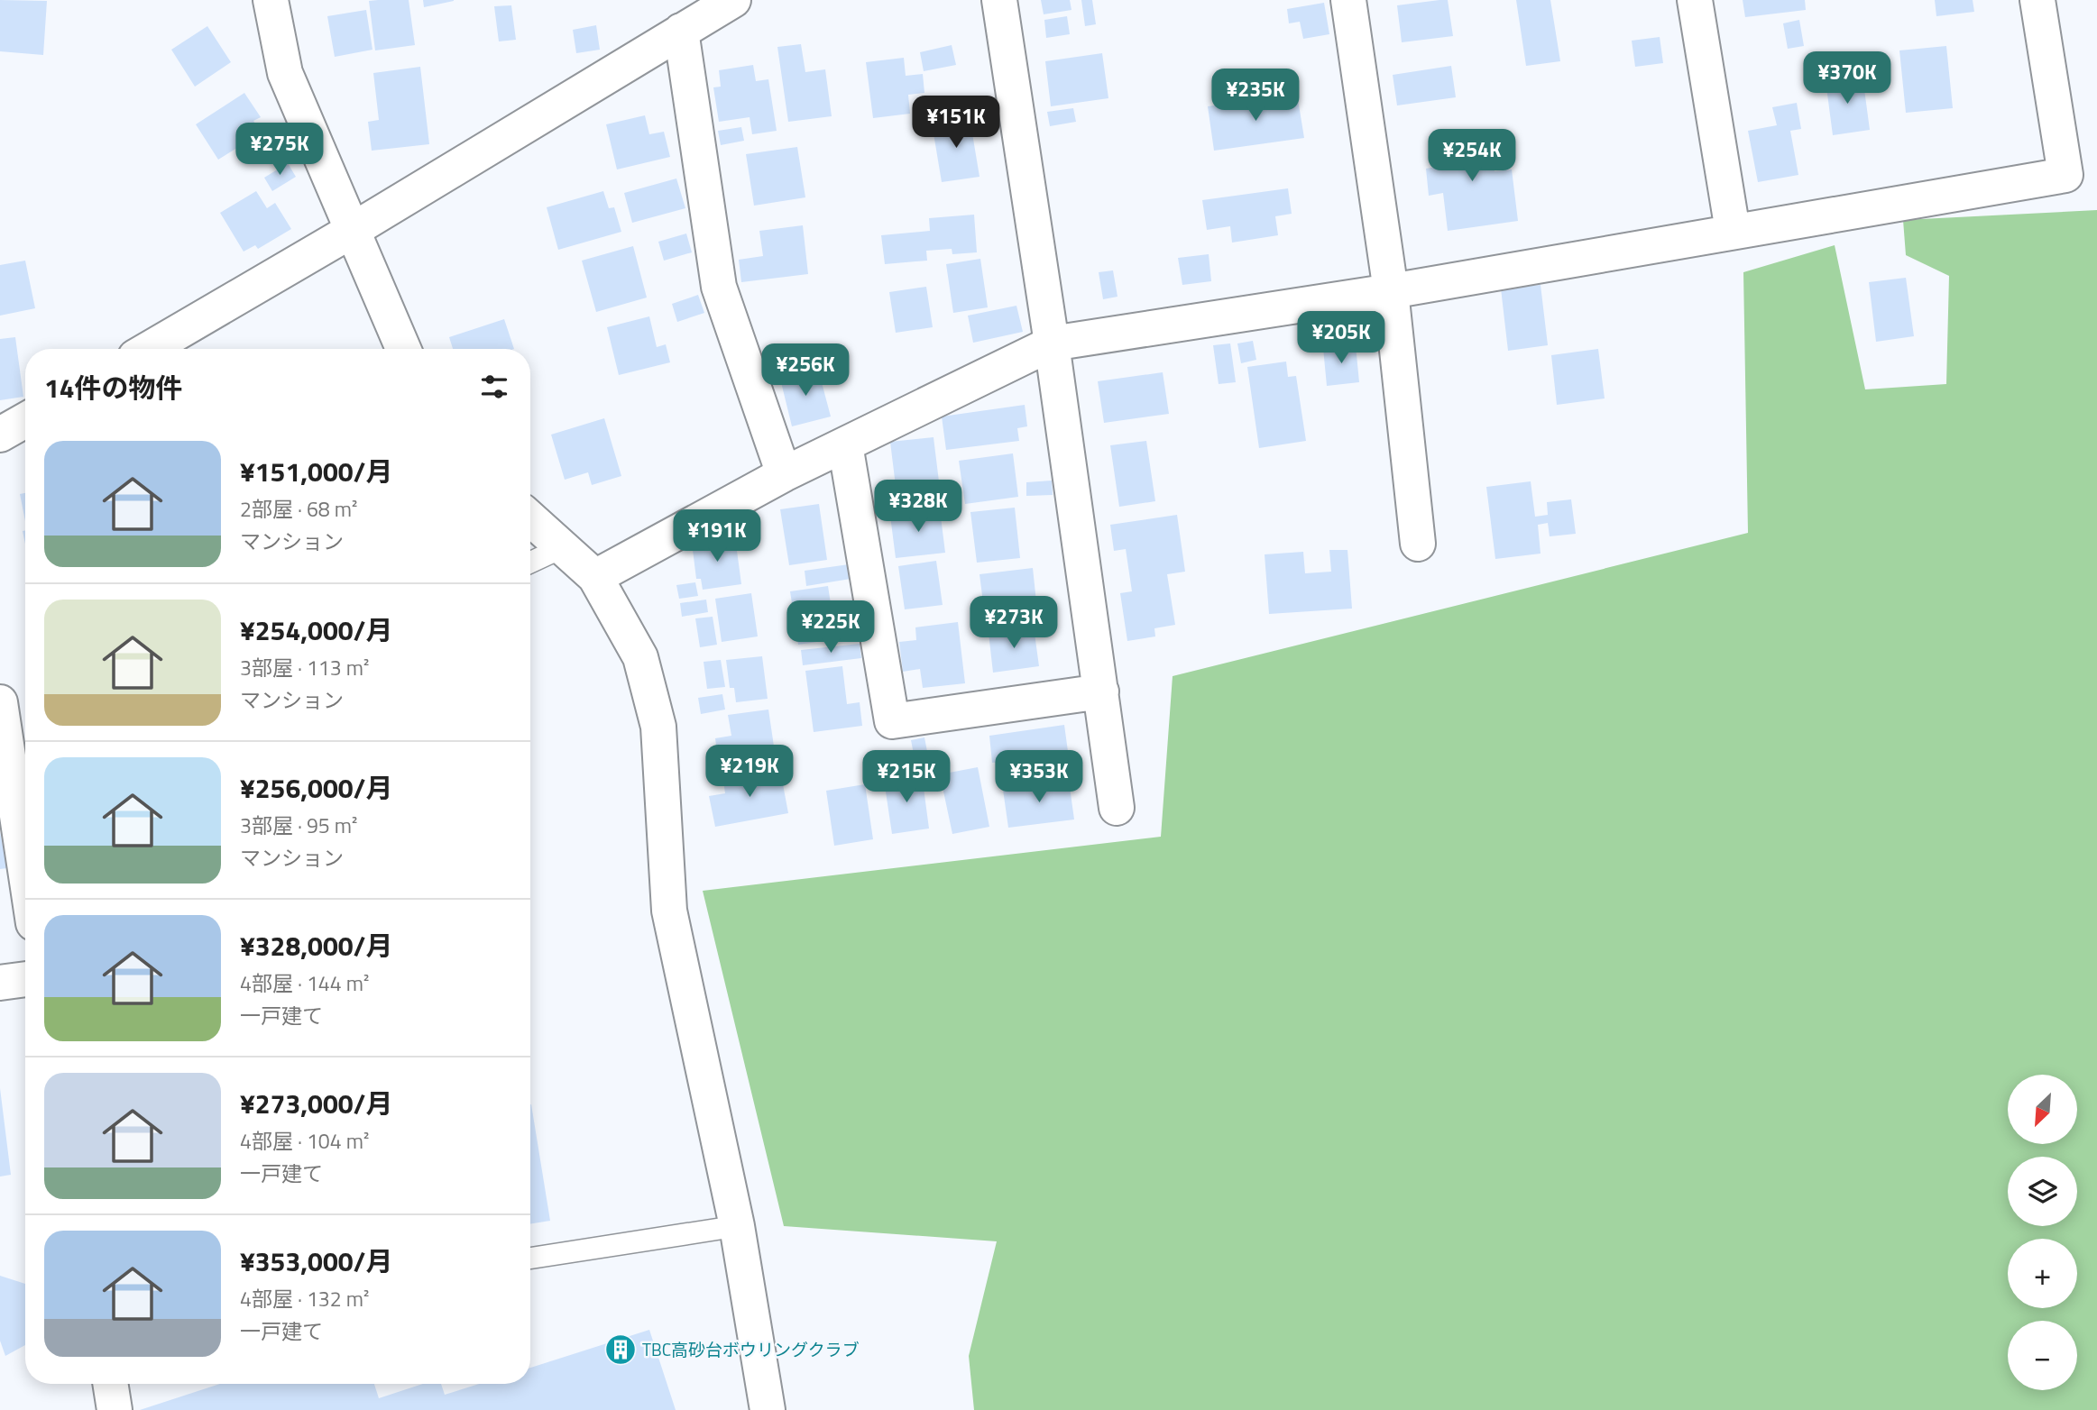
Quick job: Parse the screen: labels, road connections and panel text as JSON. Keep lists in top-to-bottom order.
{
  "places": {
    "building": ["TBC高砂台ボウリングクラブ"]
  },
  "north": "bottom left",
  "page": {
    "price": [
      "¥370K",
      "¥235K",
      "¥151K",
      "¥275K",
      "¥254K",
      "¥205K",
      "¥256K",
      "¥328K",
      "¥191K",
      "¥273K",
      "¥225K",
      "¥219K",
      "¥215K",
      "¥353K"
    ],
    "heading": "14件の物件",
    "list": [
      {
        "name": "¥151,000/月",
        "note": "2部屋 · 68 m² · マンション"
      },
      {
        "name": "¥254,000/月",
        "note": "3部屋 · 113 m² · マンション"
      },
      {
        "name": "¥256,000/月",
        "note": "3部屋 · 95 m² · マンション"
      },
      {
        "name": "¥328,000/月",
        "note": "4部屋 · 144 m² · 一戸建て"
      },
      {
        "name": "¥273,000/月",
        "note": "4部屋 · 104 m² · 一戸建て"
      },
      {
        "name": "¥353,000/月",
        "note": "4部屋 · 132 m² · 一戸建て"
      }
    ],
    "map_buttons": ["+", "−"]
  }
}
